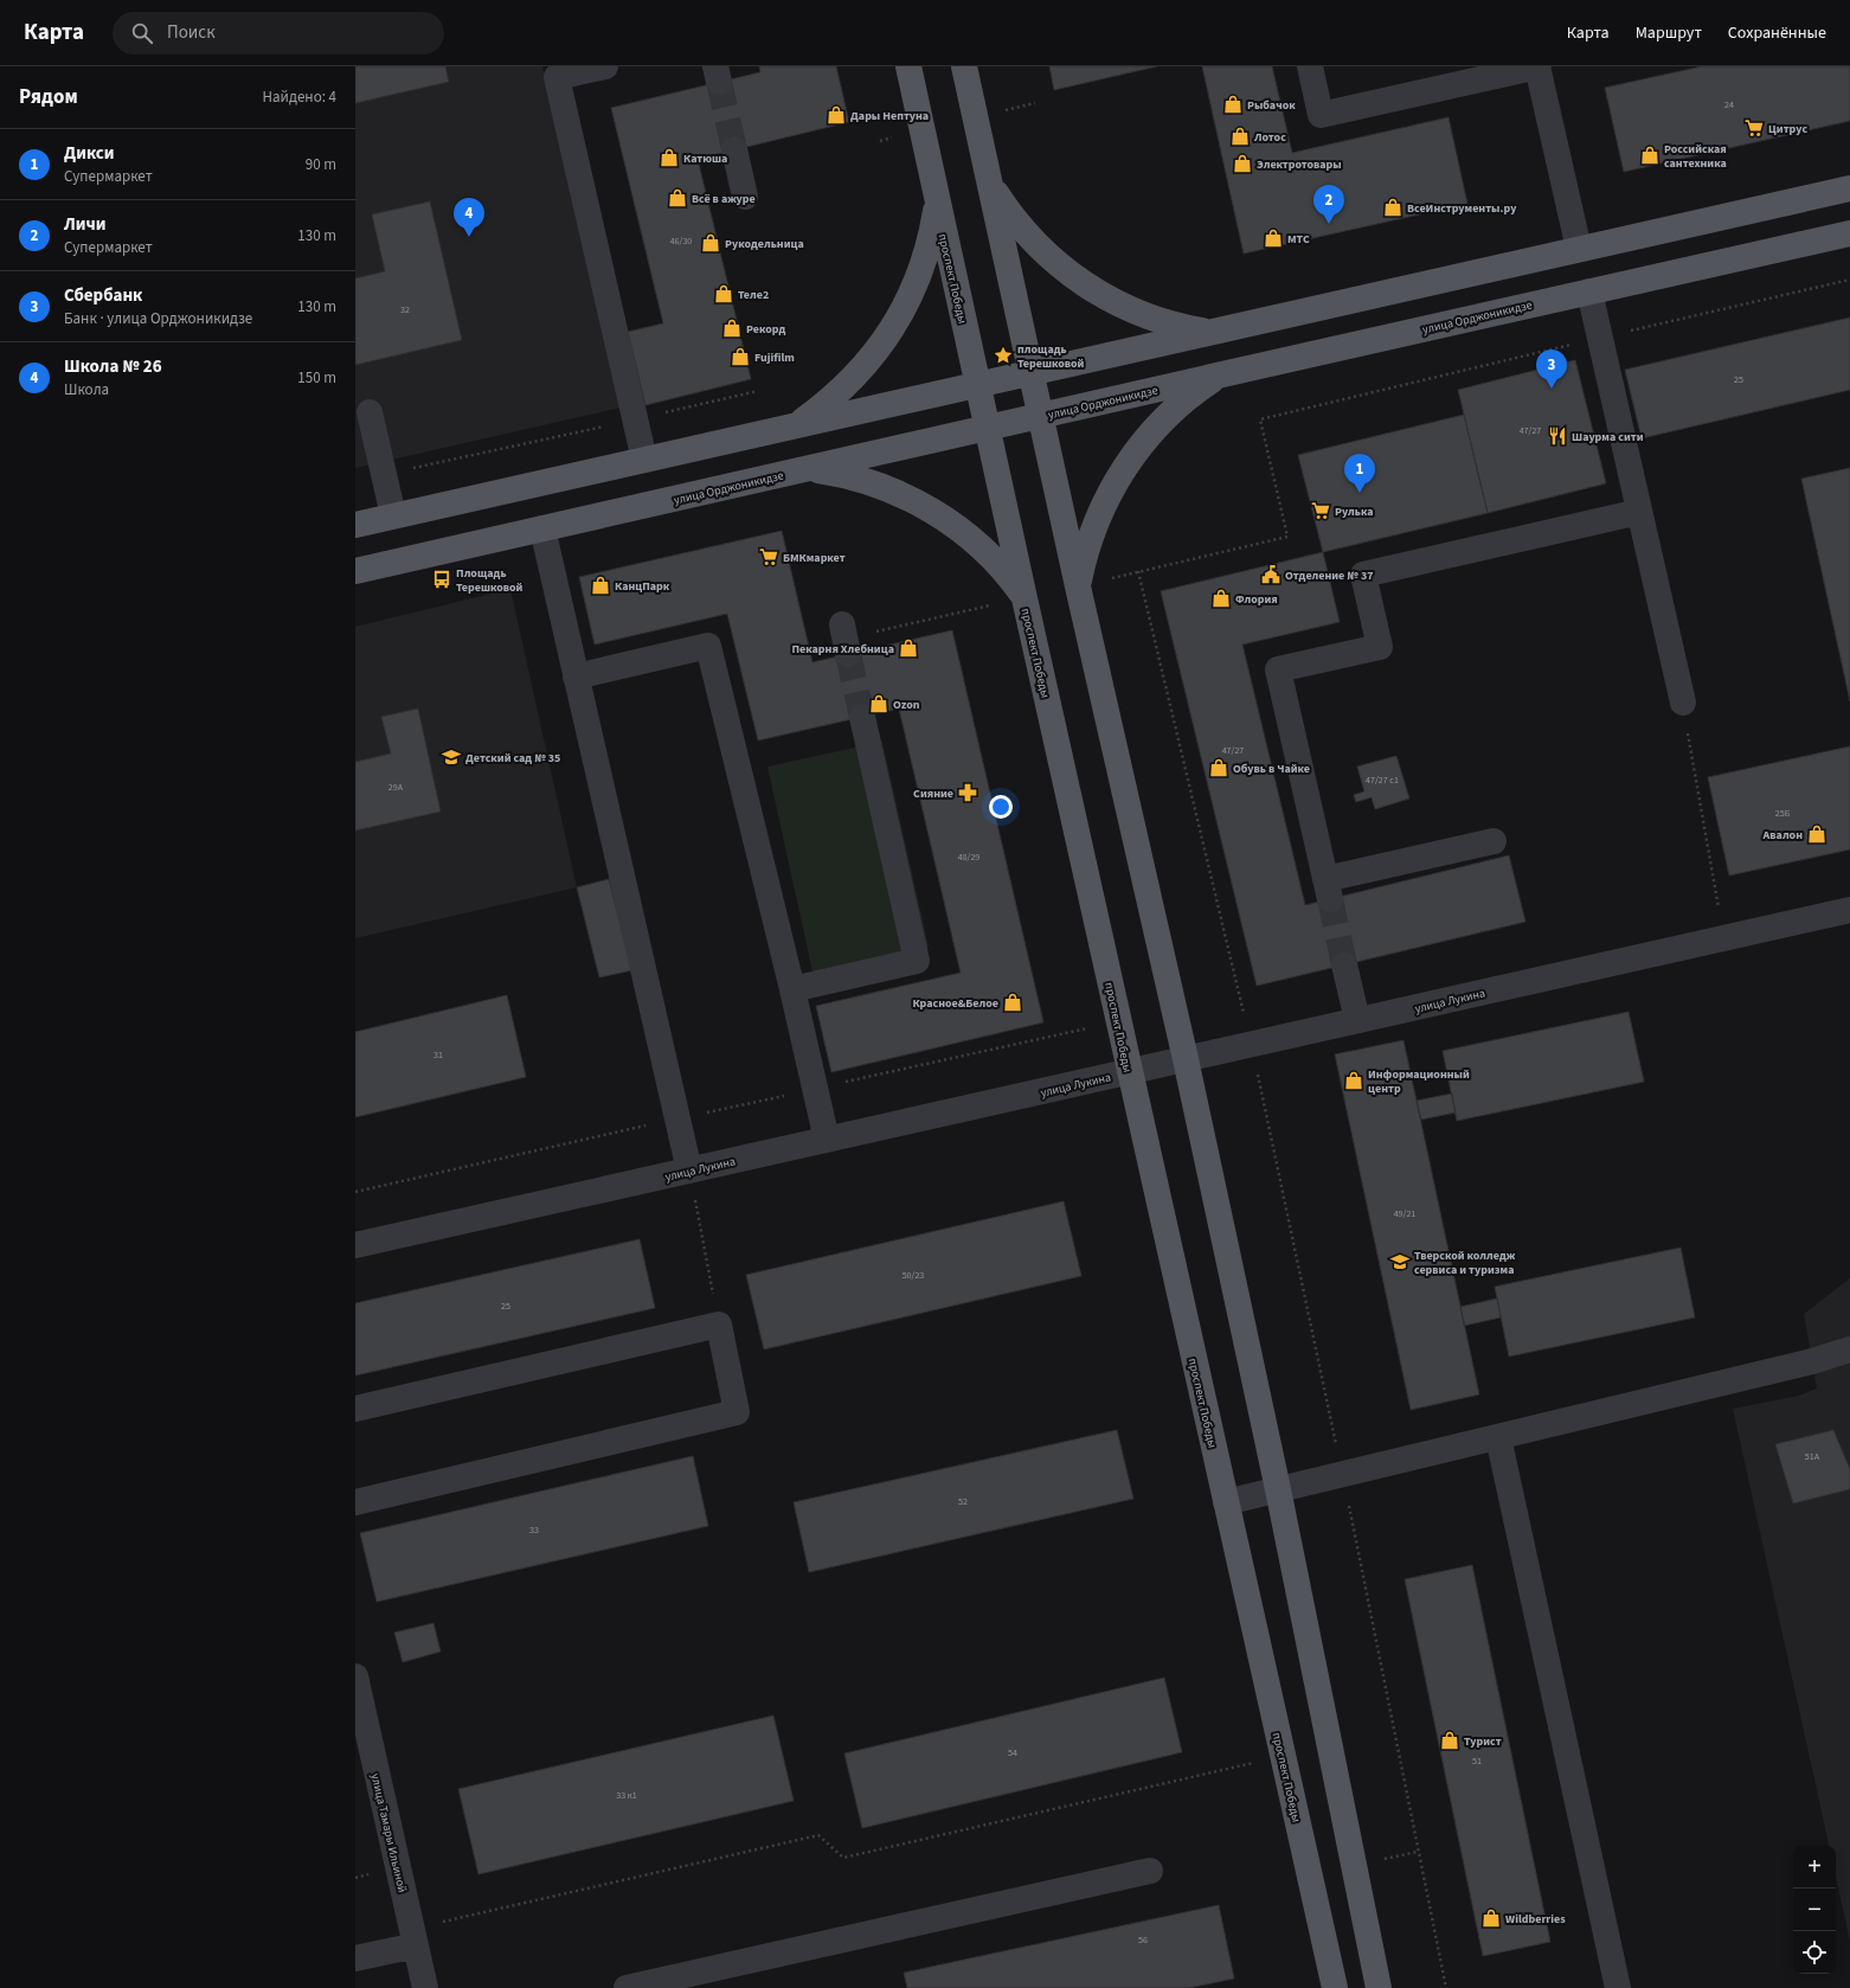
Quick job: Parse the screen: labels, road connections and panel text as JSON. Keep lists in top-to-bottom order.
{
  "streets": {
    "main road": ["проспект Победы", "улица Орджоникидзе"],
    "street": ["улица Лукина", "улица Тамары Ильиной"]
  },
  "crossings": [
    ["проспект Победы", "улица Орджоникидзе"],
    ["проспект Победы", "улица Лукина"]
  ],
  "places": {
    "shop": [
      "Рыбачок",
      "Дары Нептуна",
      "Лотос",
      "Российская сантехника",
      "Катюша",
      "Электротовары",
      "Всё в ажуре",
      "ВсеИнструменты.ру",
      "МТС",
      "Рукодельница",
      "Теле2",
      "Рекорд",
      "Fujifilm",
      "КанцПарк",
      "Флория",
      "Пекарня Хлебница",
      "Ozon",
      "Обувь в Чайке",
      "Авалон",
      "Красное&Белое",
      "Информационный центр",
      "Турист",
      "Wildberries"
    ],
    "supermarket": ["Цитрус", "Рулька", "БМКмаркет"],
    "place": ["площадь Терешковой"],
    "restaurant": ["Шаурма сити"],
    "public building": ["Отделение № 37"],
    "bus stop": ["Площадь Терешковой"],
    "school or university": ["Детский сад № 35", "Тверской колледж сервиса и туризма"],
    "pharmacy": ["Сияние"]
  },
  "house_numbers": [
    "24",
    "46/30",
    "32",
    "25",
    "47/27",
    "47/27",
    "47/27 с1",
    "29А",
    "25Б",
    "48/29",
    "31",
    "49/21",
    "50/23",
    "25",
    "51А",
    "52",
    "33",
    "54",
    "51",
    "33 к1",
    "56"
  ],
  "page": {
    "header": "Карта",
    "search": "Поиск",
    "nav": ["Карта", "Маршрут", "Сохранённые"],
    "heading": ["Рядом", "Найдено: 4"],
    "list": [
      {
        "mark": "1",
        "name": "Дикси",
        "note": "Супермаркет",
        "value": "90 m"
      },
      {
        "mark": "2",
        "name": "Личи",
        "note": "Супермаркет",
        "value": "130 m"
      },
      {
        "mark": "3",
        "name": "Сбербанк",
        "note": "Банк · улица Орджоникидзе",
        "value": "130 m"
      },
      {
        "mark": "4",
        "name": "Школа № 26",
        "note": "Школа",
        "value": "150 m"
      }
    ],
    "pins": [
      "2",
      "4",
      "3",
      "1"
    ],
    "map_buttons": ["+", "−"]
  }
}
